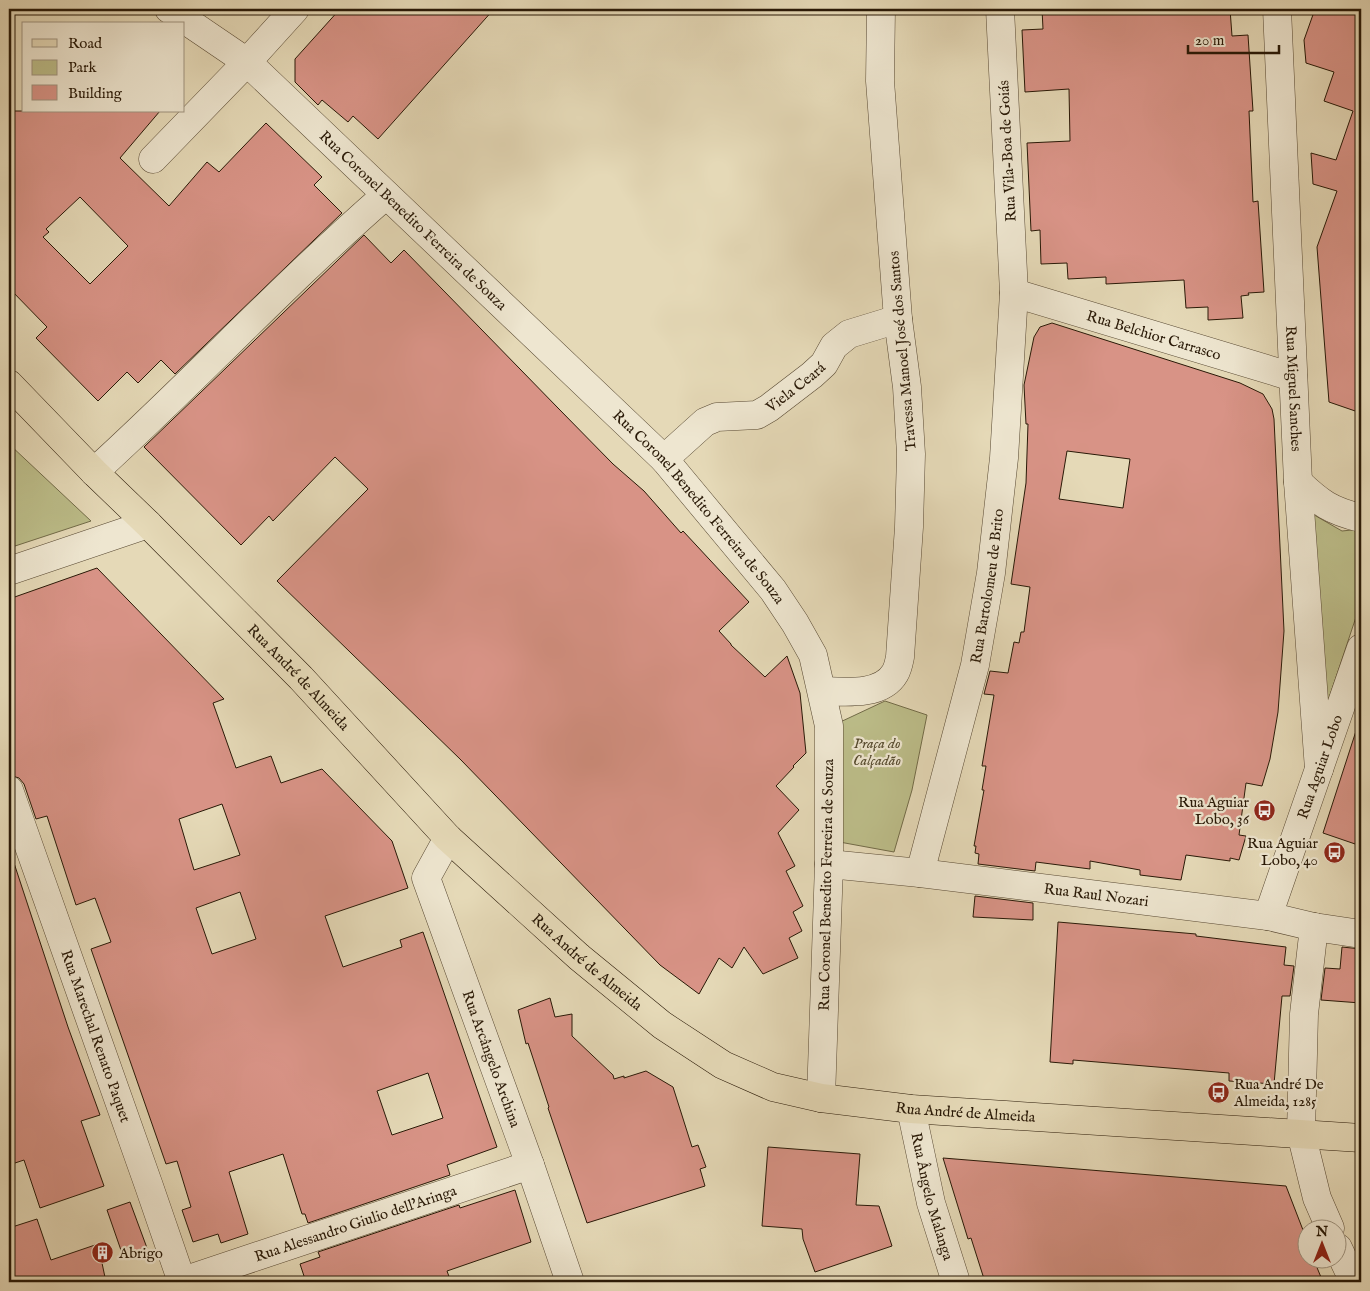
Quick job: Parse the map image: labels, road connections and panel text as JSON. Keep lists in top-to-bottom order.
{
  "streets": {
    "main road": ["Rua André de Almeida"],
    "street": [
      "Rua Vila-Boa de Goiás",
      "Rua Coronel Benedito Ferreira de Souza",
      "Rua Belchior Carrasco",
      "Travessa Manoel José dos Santos",
      "Viela Ceará",
      "Rua Miguel Sanches",
      "Rua Bartolomeu de Brito",
      "Rua Aguiar Lobo",
      "Rua Raul Nozari",
      "Rua Marechal Renato Paquet",
      "Rua Arcângelo Archina",
      "Rua Ângelo Malanga",
      "Rua Alessandro Giulio dell'Aringa"
    ]
  },
  "crossings": [
    ["Rua Vila-Boa de Goiás", "Rua Belchior Carrasco"],
    ["Rua Vila-Boa de Goiás", "Rua Bartolomeu de Brito"],
    ["Rua Coronel Benedito Ferreira de Souza", "Travessa Manoel José dos Santos"],
    ["Rua Coronel Benedito Ferreira de Souza", "Viela Ceará"],
    ["Rua Coronel Benedito Ferreira de Souza", "Rua André de Almeida"],
    ["Rua Coronel Benedito Ferreira de Souza", "Rua Raul Nozari"],
    ["Rua Belchior Carrasco", "Rua Miguel Sanches"],
    ["Rua Belchior Carrasco", "Rua Bartolomeu de Brito"],
    ["Travessa Manoel José dos Santos", "Viela Ceará"],
    ["Rua Miguel Sanches", "Rua Aguiar Lobo"],
    ["Rua Bartolomeu de Brito", "Rua Raul Nozari"],
    ["Rua André de Almeida", "Rua Arcângelo Archina"],
    ["Rua André de Almeida", "Rua Ângelo Malanga"],
    ["Rua Aguiar Lobo", "Rua Raul Nozari"],
    ["Rua Marechal Renato Paquet", "Rua Alessandro Giulio dell'Aringa"],
    ["Rua Arcângelo Archina", "Rua Alessandro Giulio dell'Aringa"]
  ],
  "parks": ["Praça do Calçadão"],
  "places": {
    "bus stop": ["Rua Aguiar Lobo, 36", "Rua Aguiar Lobo, 40", "Rua André De Almeida, 1285"],
    "building": ["Abrigo"]
  },
  "legend": ["Road", "Park", "Building"],
  "scale_bar": "20 m",
  "north": "top"
}
